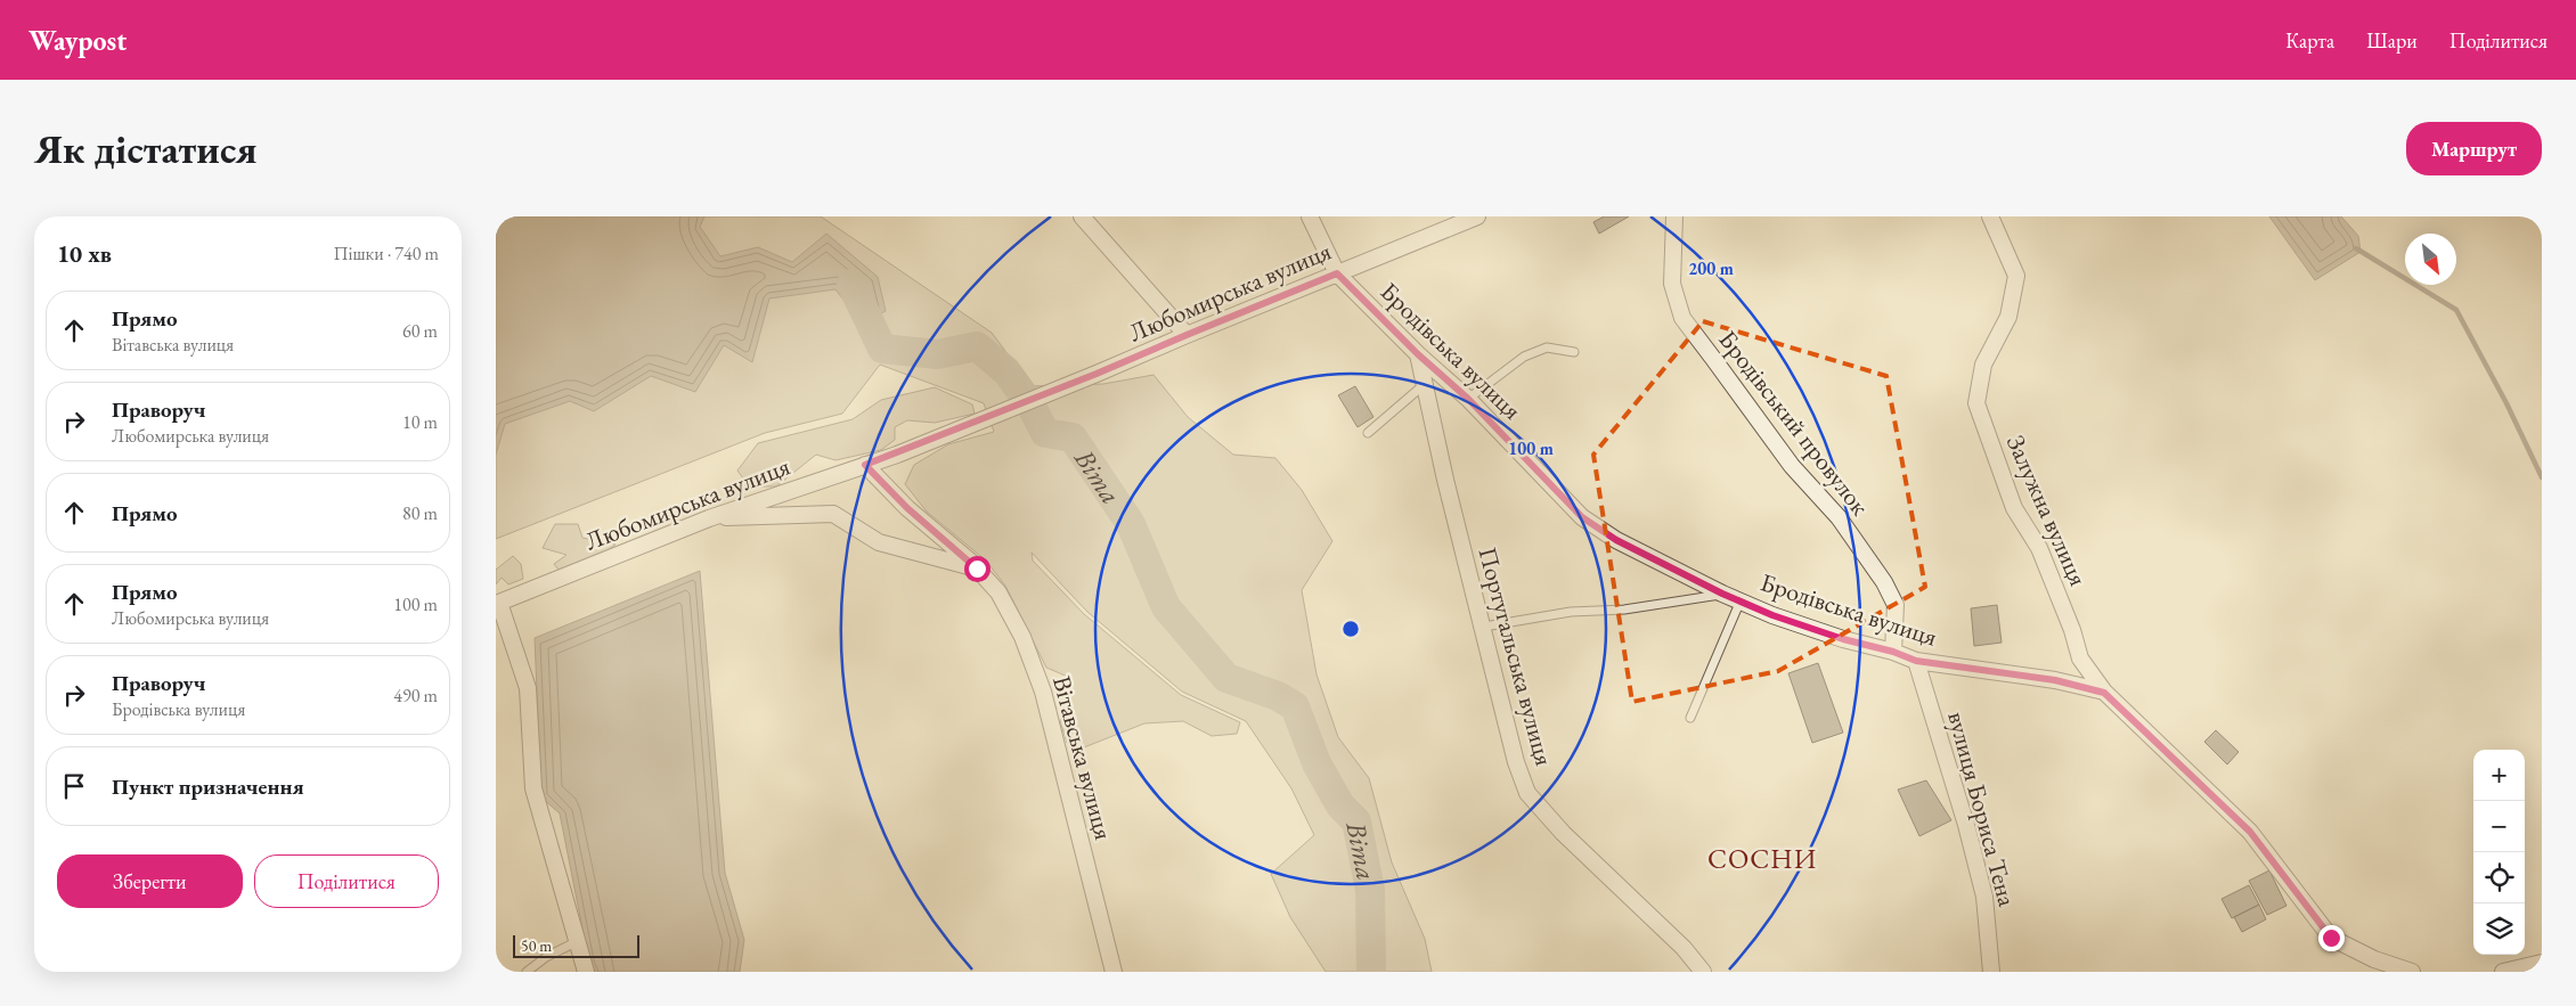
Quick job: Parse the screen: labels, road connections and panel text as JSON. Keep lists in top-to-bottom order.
{
  "streets": {
    "street": [
      "Любомирська вулиця",
      "Бродівська вулиця",
      "Бродівський провулок",
      "Залужна вулиця",
      "Португальська вулиця",
      "Вітавська вулиця",
      "вулиця Бориса Тена"
    ]
  },
  "crossings": [
    ["Любомирська вулиця", "Бродівська вулиця"],
    ["Любомирська вулиця", "Вітавська вулиця"],
    ["Бродівська вулиця", "Бродівський провулок"],
    ["Бродівська вулиця", "Залужна вулиця"],
    ["Бродівська вулиця", "Португальська вулиця"],
    ["Бродівська вулиця", "вулиця Бориса Тена"]
  ],
  "districts": ["СОСНИ"],
  "water": ["Віта"],
  "scale_bar": "50 m",
  "north": "bottom right",
  "page": {
    "header": "Waypost",
    "nav": ["Карта", "Шари", "Поділитися"],
    "buttons": [
      "Маршрут",
      ["Зберегти", "Поділитися"]
    ],
    "title": "Як дістатися",
    "heading": ["10 хв", "Пішки · 740 m"],
    "list": [
      ["Прямо", "Вітавська вулиця", "60 m"],
      ["Праворуч", "Любомирська вулиця", "10 m"],
      ["Прямо", "80 m"],
      ["Прямо", "Любомирська вулиця", "100 m"],
      ["Праворуч", "Бродівська вулиця", "490 m"],
      "Пункт призначення"
    ],
    "map_buttons": ["+", "−"],
    "scale": "50 m"
  },
  "rings": ["200 m", "100 m"]
}
